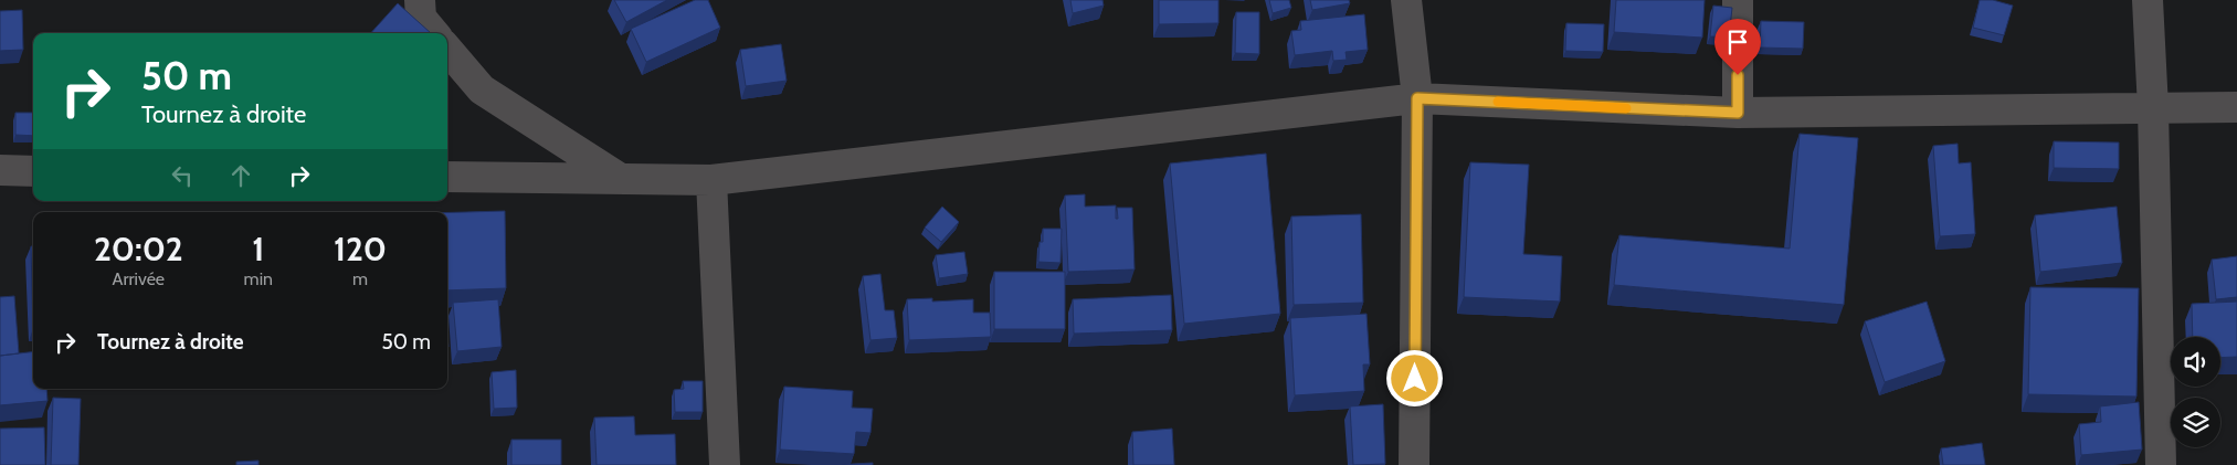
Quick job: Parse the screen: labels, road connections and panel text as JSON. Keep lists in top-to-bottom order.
{
  "page": {
    "turn": ["50 m", "Tournez à droite"],
    "eta": [
      "20:02",
      "Arrivée",
      "1",
      "min",
      "120",
      "m"
    ],
    "list": [
      {
        "name": "Tournez à droite",
        "value": "50 m"
      }
    ]
  }
}
